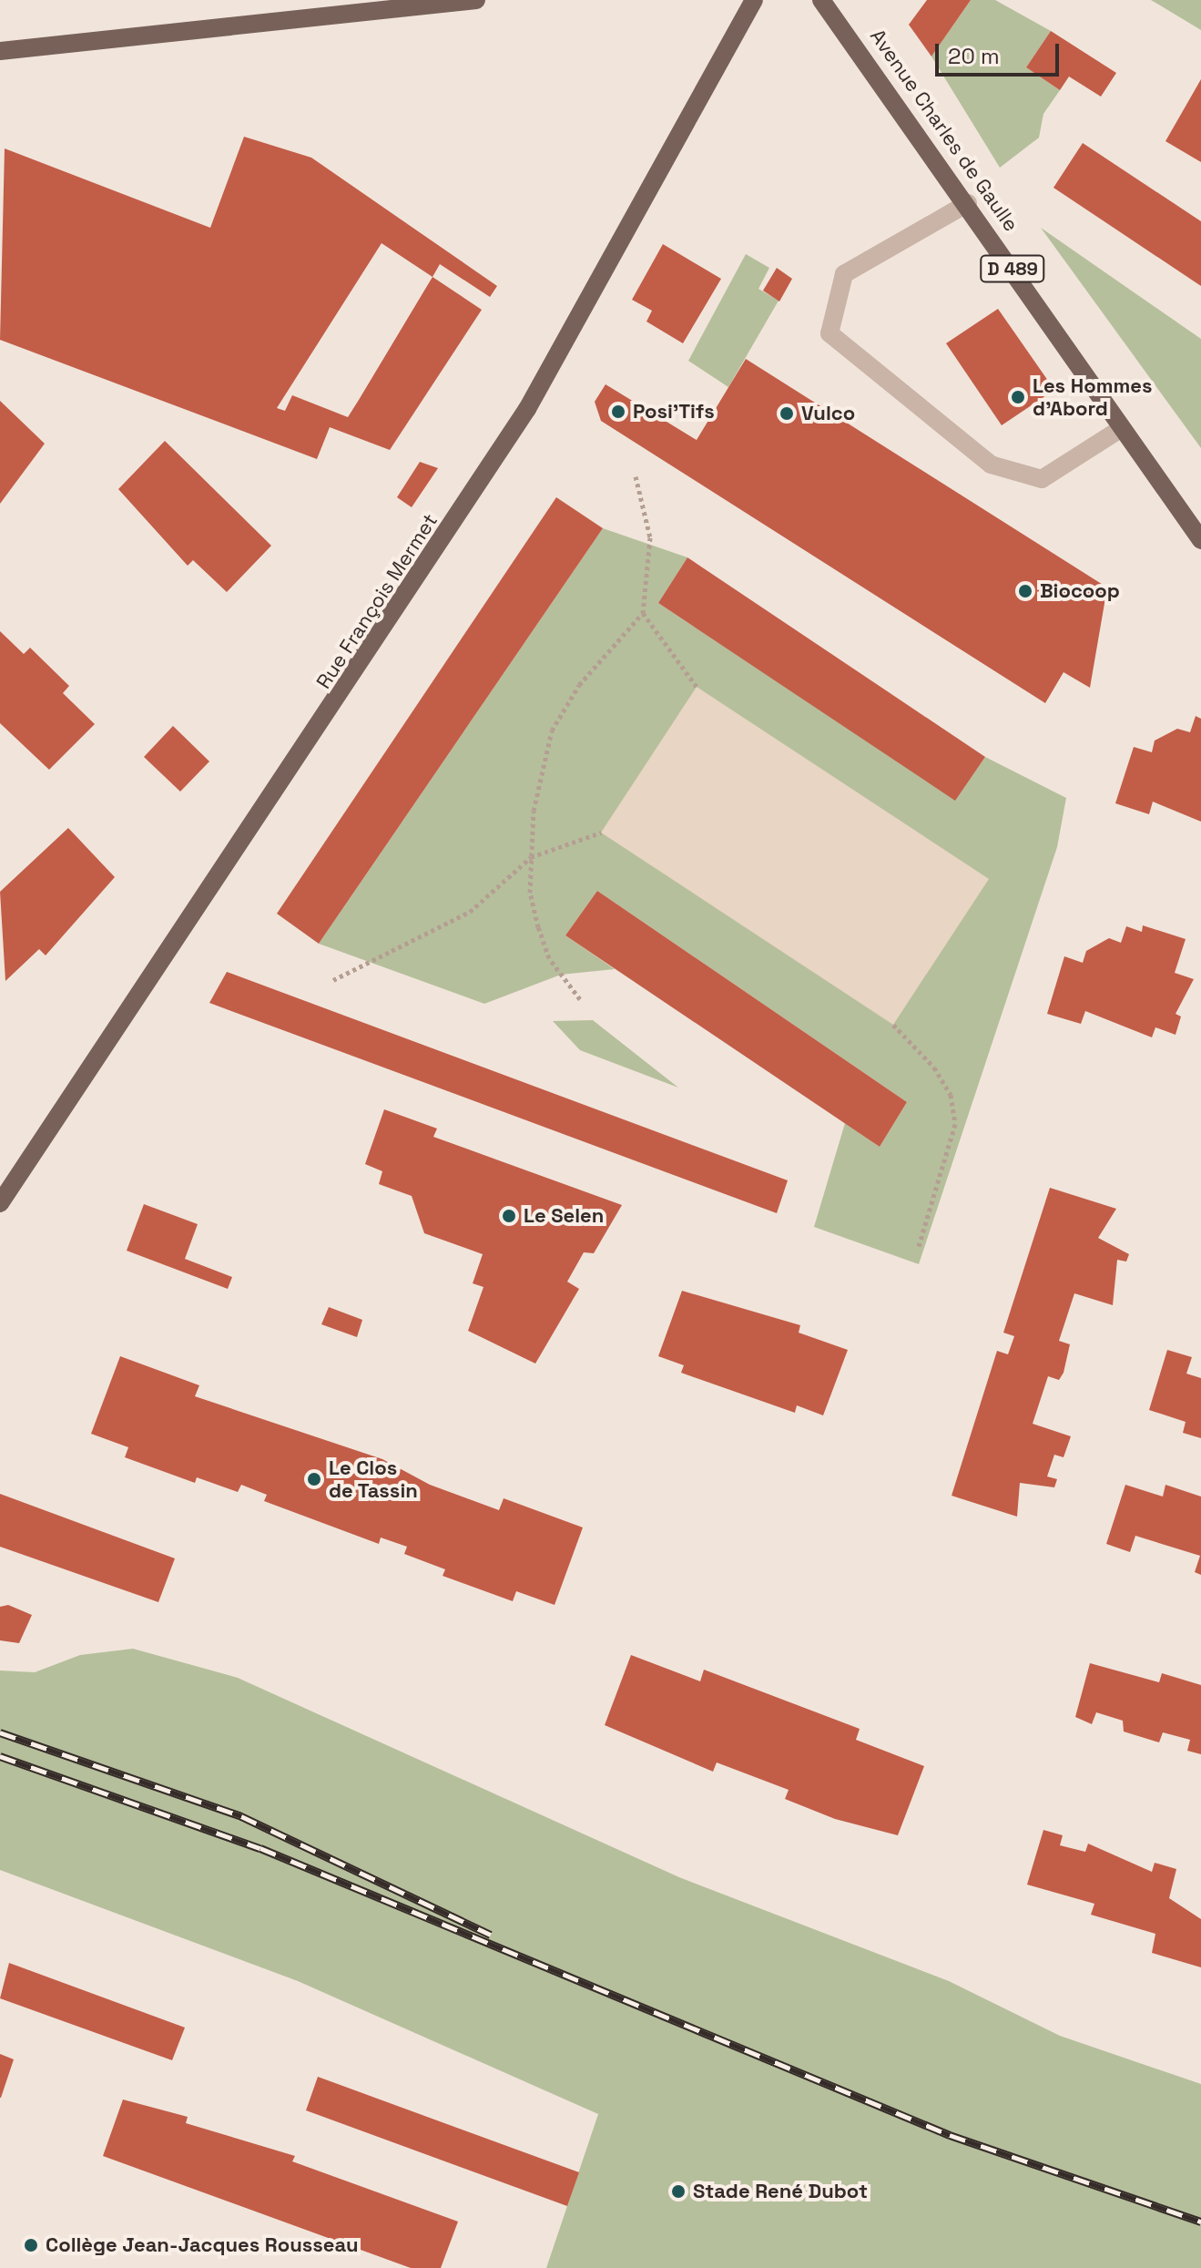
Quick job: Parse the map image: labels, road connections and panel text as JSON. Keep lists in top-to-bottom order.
{
  "streets": {
    "main road": ["Avenue Charles de Gaulle", "D 489", "Rue François Mermet"]
  },
  "places": [
    "Les Hommes d'Abord",
    "Posi'Tifs",
    "Vulco",
    "Biocoop",
    "Le Selen",
    "Le Clos de Tassin",
    "Stade René Dubot",
    "Collège Jean-Jacques Rousseau"
  ],
  "scale_bar": "20 m"
}
